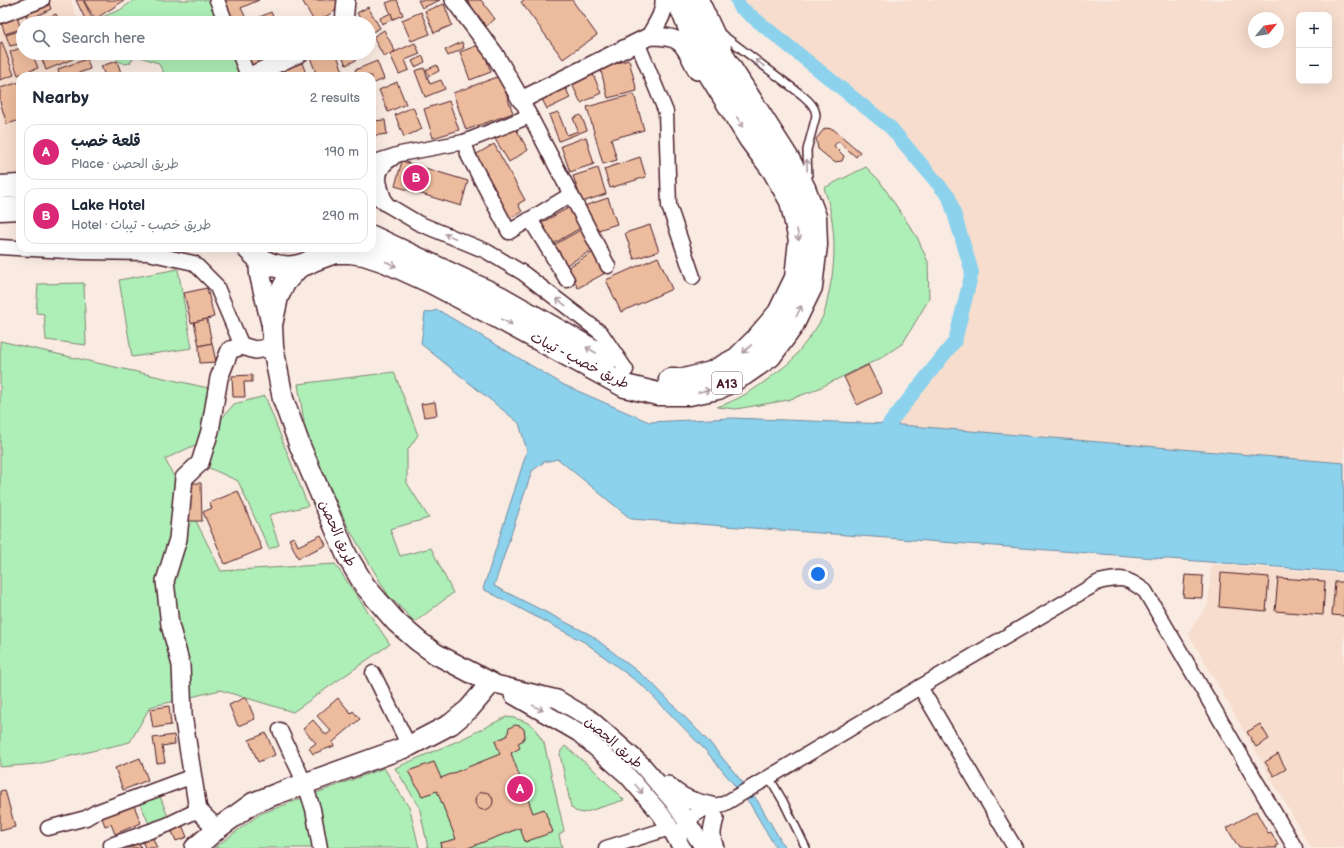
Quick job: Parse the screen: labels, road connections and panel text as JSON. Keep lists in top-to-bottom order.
{
  "streets": {
    "highway": ["طريق خصب - تيبات", "A13"],
    "main road": ["طريق الحصن"]
  },
  "crossings": [
    ["طريق خصب - تيبات", "A13"],
    ["طريق خصب - تيبات", "طريق الحصن"],
    ["A13", "طريق الحصن"]
  ],
  "north": "top right",
  "page": {
    "map_buttons": ["+", "−"],
    "search": "Search here",
    "heading": ["Nearby", "2 results"],
    "list": [
      {
        "mark": "A",
        "name": "قلعة خصب",
        "note": "Place · طريق الحصن",
        "value": "190 m"
      },
      {
        "mark": "B",
        "name": "Lake Hotel",
        "note": "Hotel · طريق خصب - تيبات",
        "value": "290 m"
      }
    ],
    "pins": ["B", "A"]
  }
}
